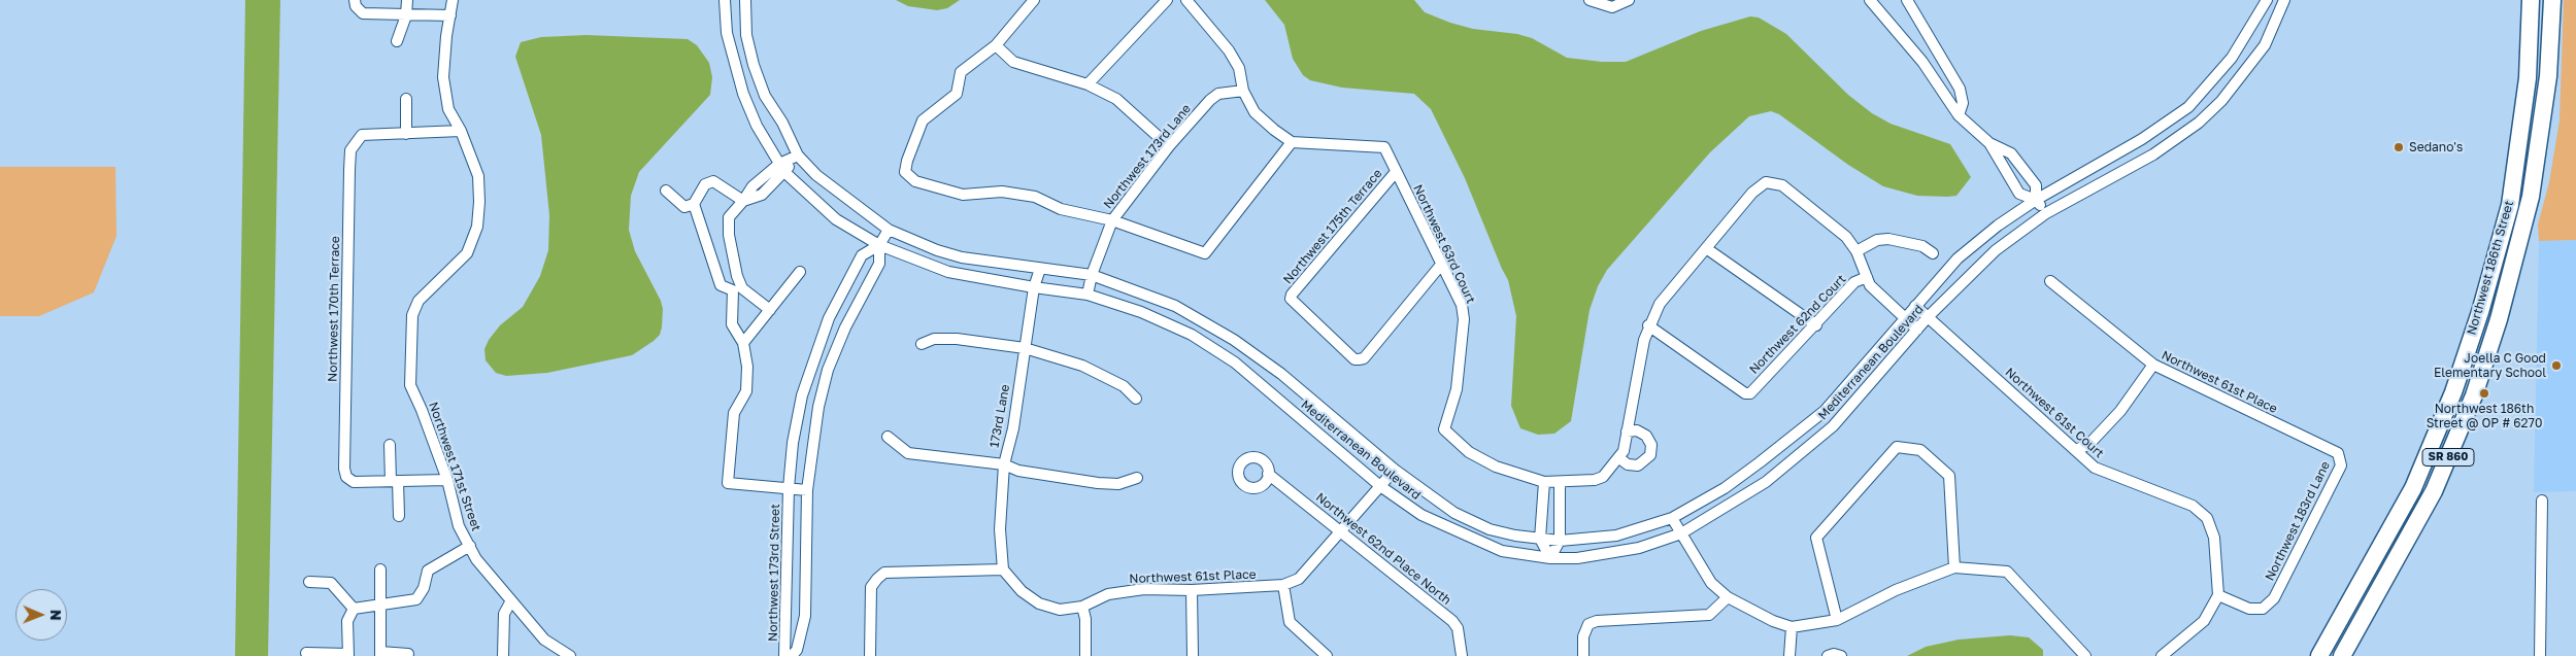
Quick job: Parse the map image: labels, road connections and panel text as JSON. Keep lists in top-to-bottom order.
{
  "streets": {
    "main road": ["Northwest 186th Street", "SR 860"],
    "street": [
      "Northwest 173rd Lane",
      "Northwest 175th Terrace",
      "Northwest 63rd Court",
      "Northwest 170th Terrace",
      "Northwest 62nd Court",
      "Mediterranean Boulevard",
      "Northwest 61st Place",
      "Northwest 61st Court",
      "173rd Lane",
      "Northwest 171st Street",
      "Northwest 183rd Lane",
      "Northwest 62nd Place North",
      "Northwest 173rd Street"
    ]
  },
  "crossings": [
    ["Northwest 173rd Lane", "Mediterranean Boulevard"],
    ["Northwest 175th Terrace", "Northwest 63rd Court"],
    ["Northwest 63rd Court", "Northwest 62nd Court"],
    ["Mediterranean Boulevard", "Northwest 61st Court"],
    ["Mediterranean Boulevard", "173rd Lane"],
    ["Mediterranean Boulevard", "Northwest 173rd Street"],
    ["Northwest 61st Place", "173rd Lane"],
    ["Northwest 61st Place", "Northwest 183rd Lane"],
    ["Northwest 61st Court", "Northwest 183rd Lane"]
  ],
  "places": ["Sedano's", "Joella C Good Elementary School", "Northwest 186th Street @ OP # 6270"],
  "north": "right"
}
